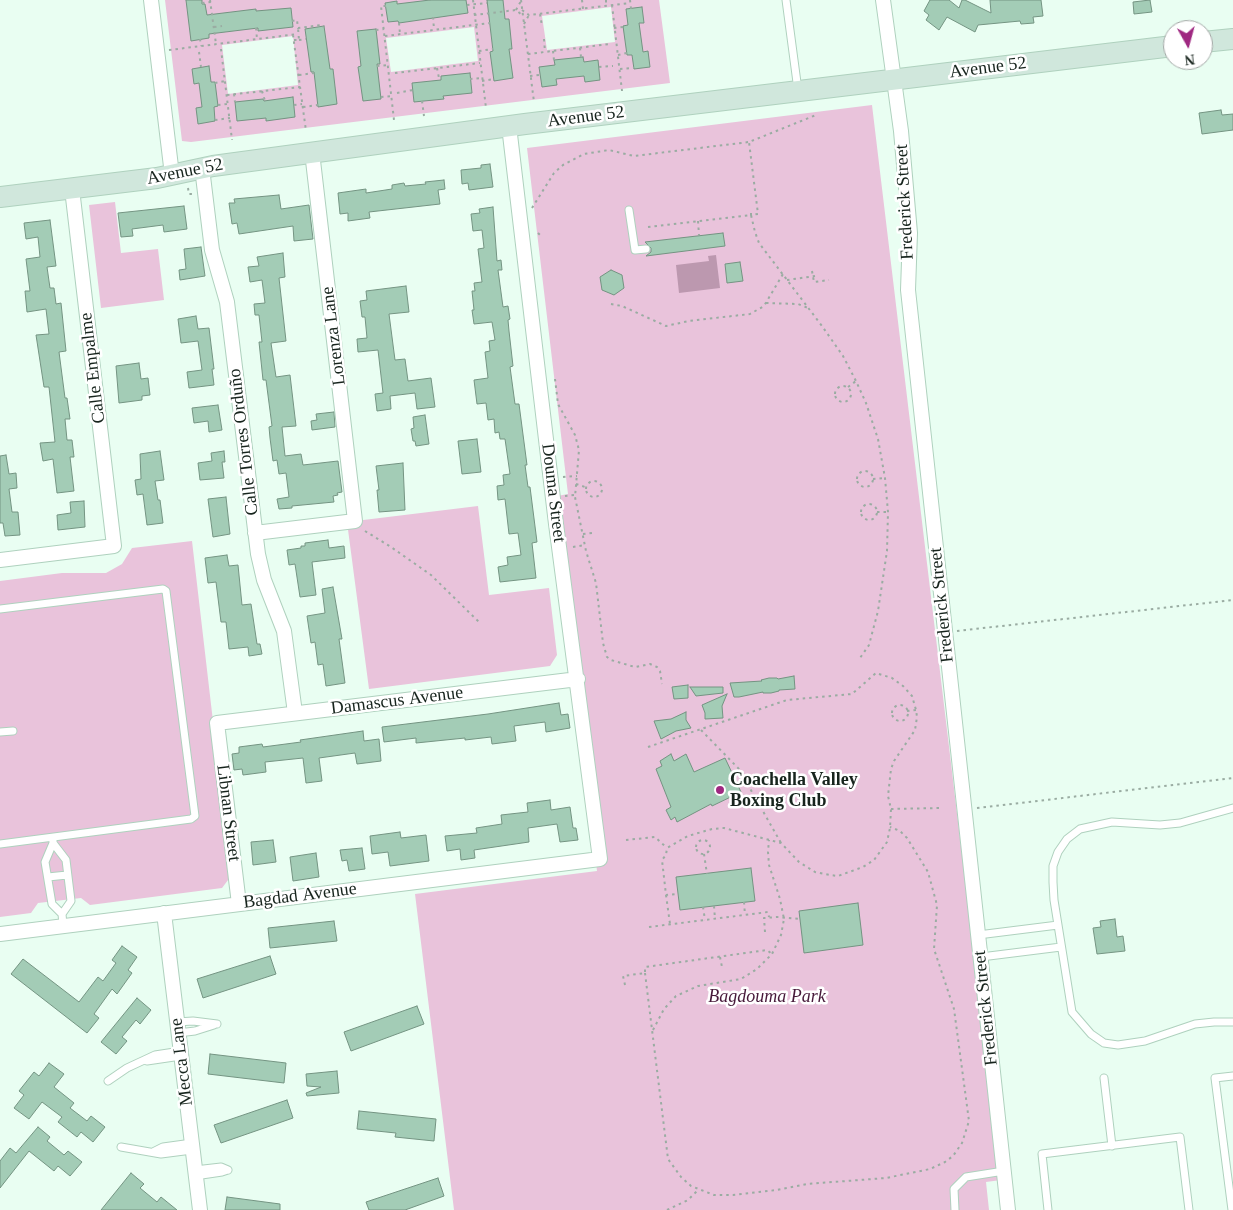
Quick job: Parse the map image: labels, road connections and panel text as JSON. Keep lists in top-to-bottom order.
{
  "streets": {
    "main road": ["Avenue 52"],
    "street": [
      "Frederick Street",
      "Lorenza Lane",
      "Calle Empalme",
      "Calle Torres Orduño",
      "Douma Street",
      "Damascus Avenue",
      "Libnan Street",
      "Bagdad Avenue",
      "Mecca Lane"
    ]
  },
  "crossings": [
    ["Avenue 52", "Frederick Street"],
    ["Avenue 52", "Lorenza Lane"],
    ["Avenue 52", "Calle Empalme"],
    ["Avenue 52", "Calle Torres Orduño"],
    ["Avenue 52", "Douma Street"],
    ["Calle Torres Orduño", "Damascus Avenue"],
    ["Douma Street", "Damascus Avenue"],
    ["Douma Street", "Bagdad Avenue"],
    ["Damascus Avenue", "Libnan Street"],
    ["Libnan Street", "Bagdad Avenue"],
    ["Bagdad Avenue", "Mecca Lane"]
  ],
  "parks": ["Bagdouma Park"],
  "places": ["Coachella Valley Boxing Club"],
  "north": "bottom"
}
